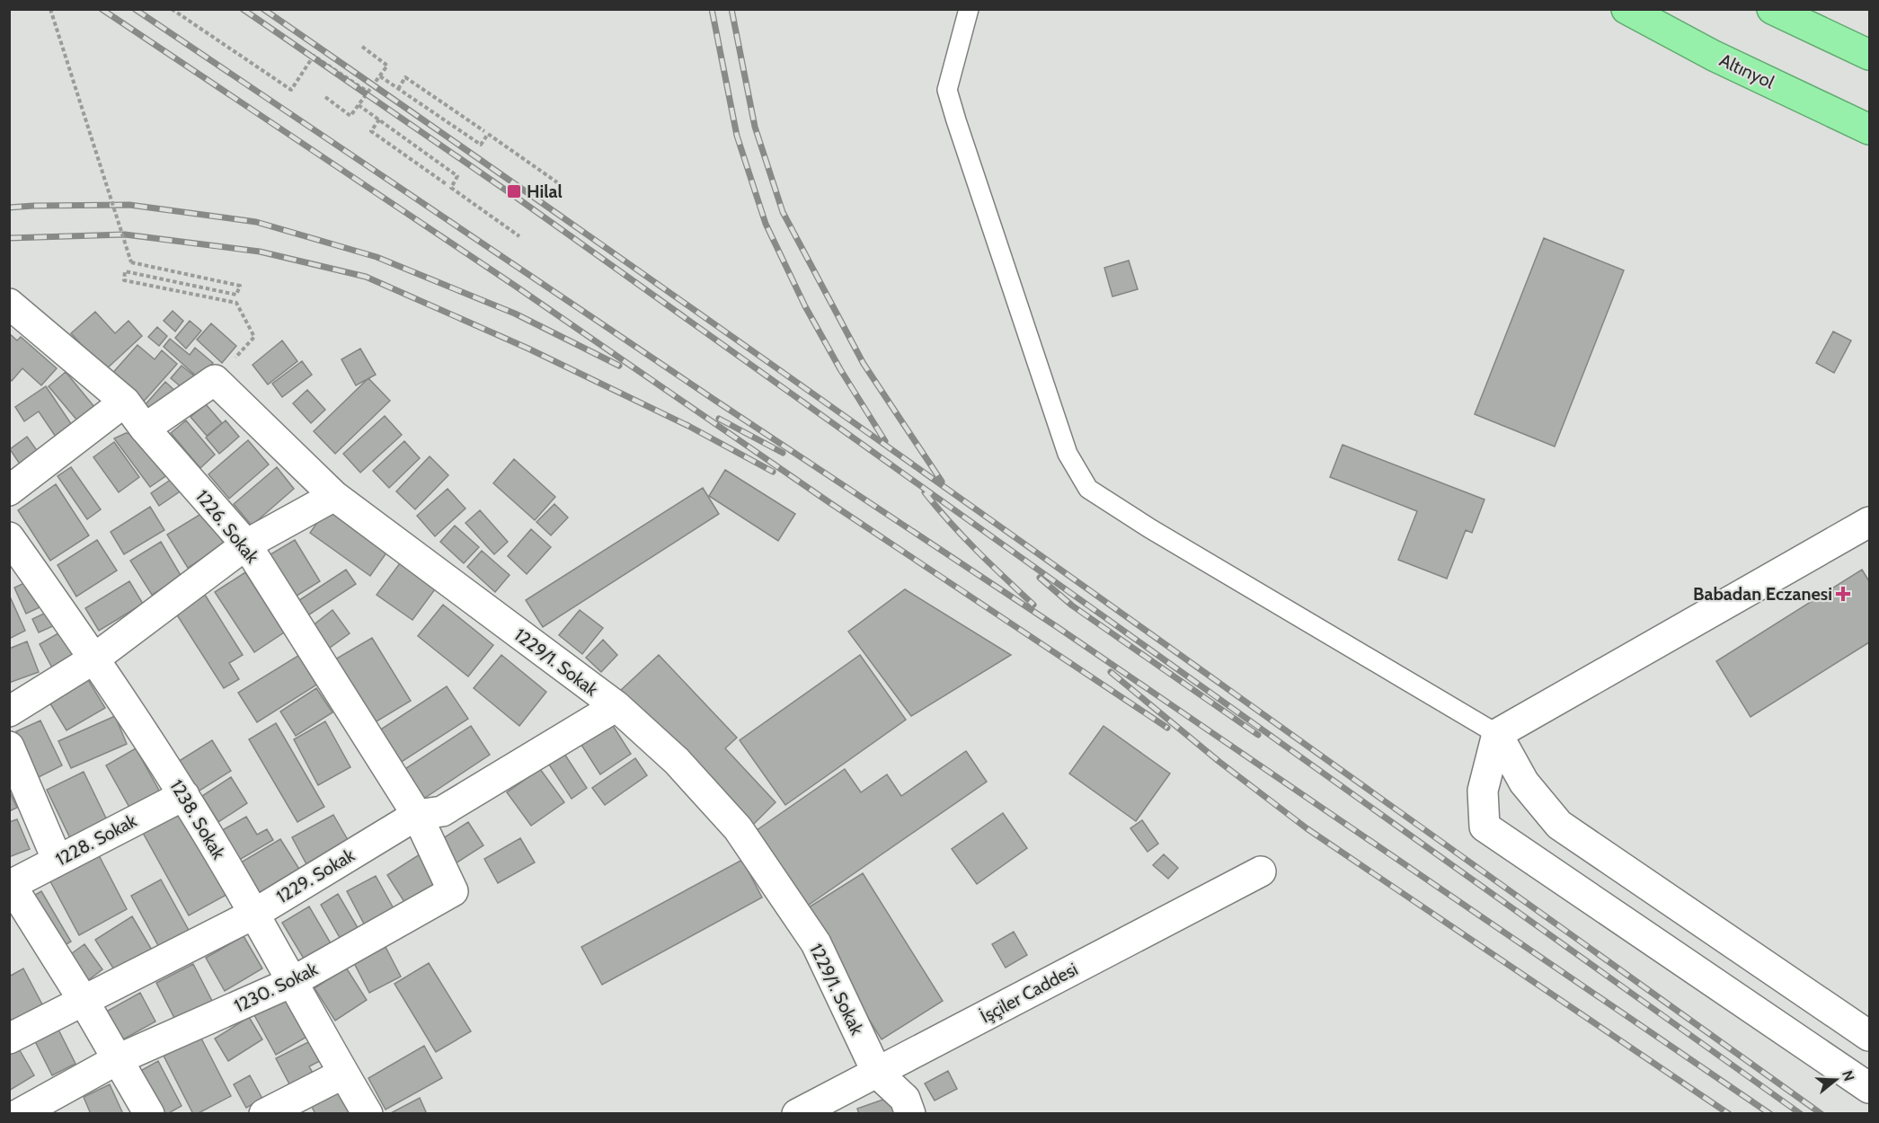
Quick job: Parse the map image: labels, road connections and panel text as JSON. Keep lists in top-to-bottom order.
{
  "streets": {
    "highway": ["Altınyol"],
    "street": [
      "1226. Sokak",
      "1229/1. Sokak",
      "1238. Sokak",
      "1228. Sokak",
      "1229. Sokak",
      "1230. Sokak",
      "İşçiler Caddesi"
    ]
  },
  "crossings": [
    ["1226. Sokak", "1229. Sokak"],
    ["1226. Sokak", "1230. Sokak"],
    ["1229/1. Sokak", "1229. Sokak"],
    ["1229/1. Sokak", "İşçiler Caddesi"],
    ["1238. Sokak", "1228. Sokak"],
    ["1238. Sokak", "1229. Sokak"],
    ["1238. Sokak", "1230. Sokak"],
    ["1229. Sokak", "1230. Sokak"]
  ],
  "places": {
    "transit": ["Hilal"],
    "health": ["Babadan Eczanesi"]
  },
  "north": "right"
}
